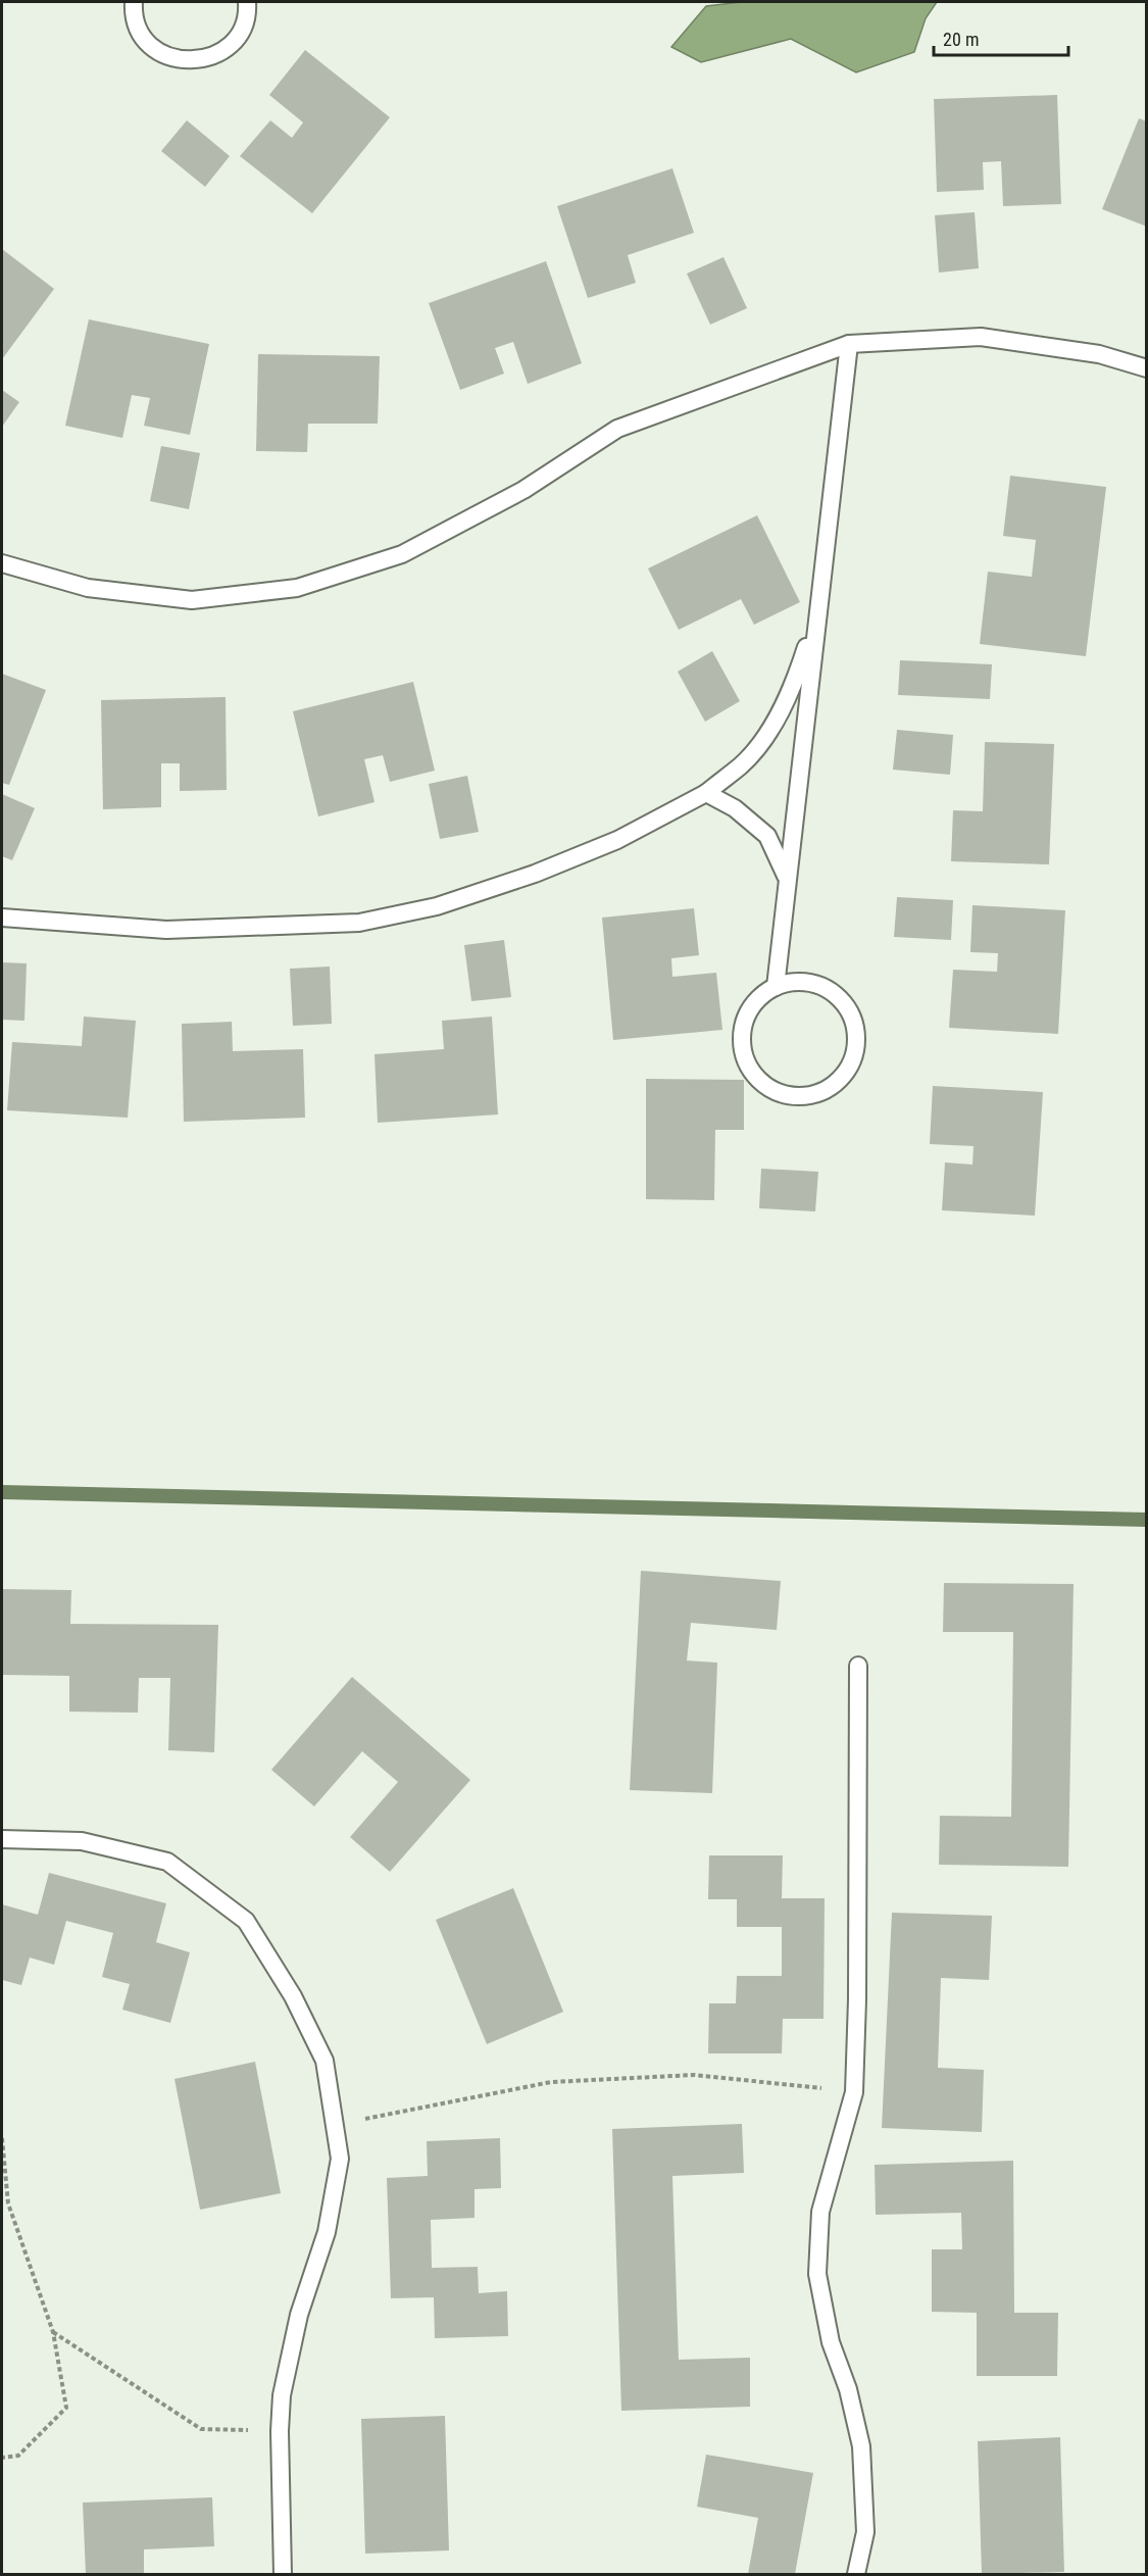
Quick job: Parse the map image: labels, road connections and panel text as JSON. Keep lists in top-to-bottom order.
{
  "scale_bar": "20 m"
}
